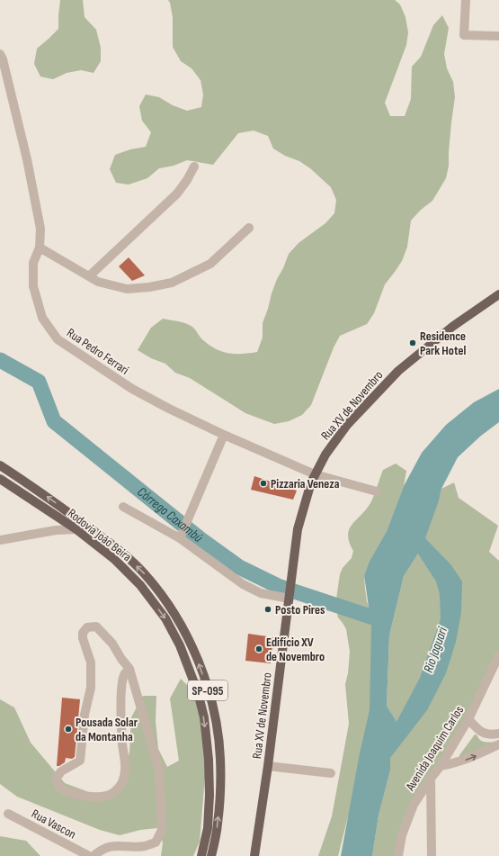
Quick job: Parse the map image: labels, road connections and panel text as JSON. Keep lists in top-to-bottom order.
{
  "streets": {
    "main road": ["Rua XV de Novembro", "Rodovia João Beira", "SP-095"],
    "street": ["Rua Pedro Ferrari", "Avenida Joaquim Carlos", "Rua Vascon"]
  },
  "crossings": [
    ["Rua Pedro Ferrari", "Rua XV de Novembro"]
  ],
  "water": ["Córrego Caxambú", "Rio Jaguari"],
  "places": [
    "Residence Park Hotel",
    "Pizzaria Veneza",
    "Posto Pires",
    "Edifício XV de Novembro",
    "Pousada Solar da Montanha"
  ]
}
